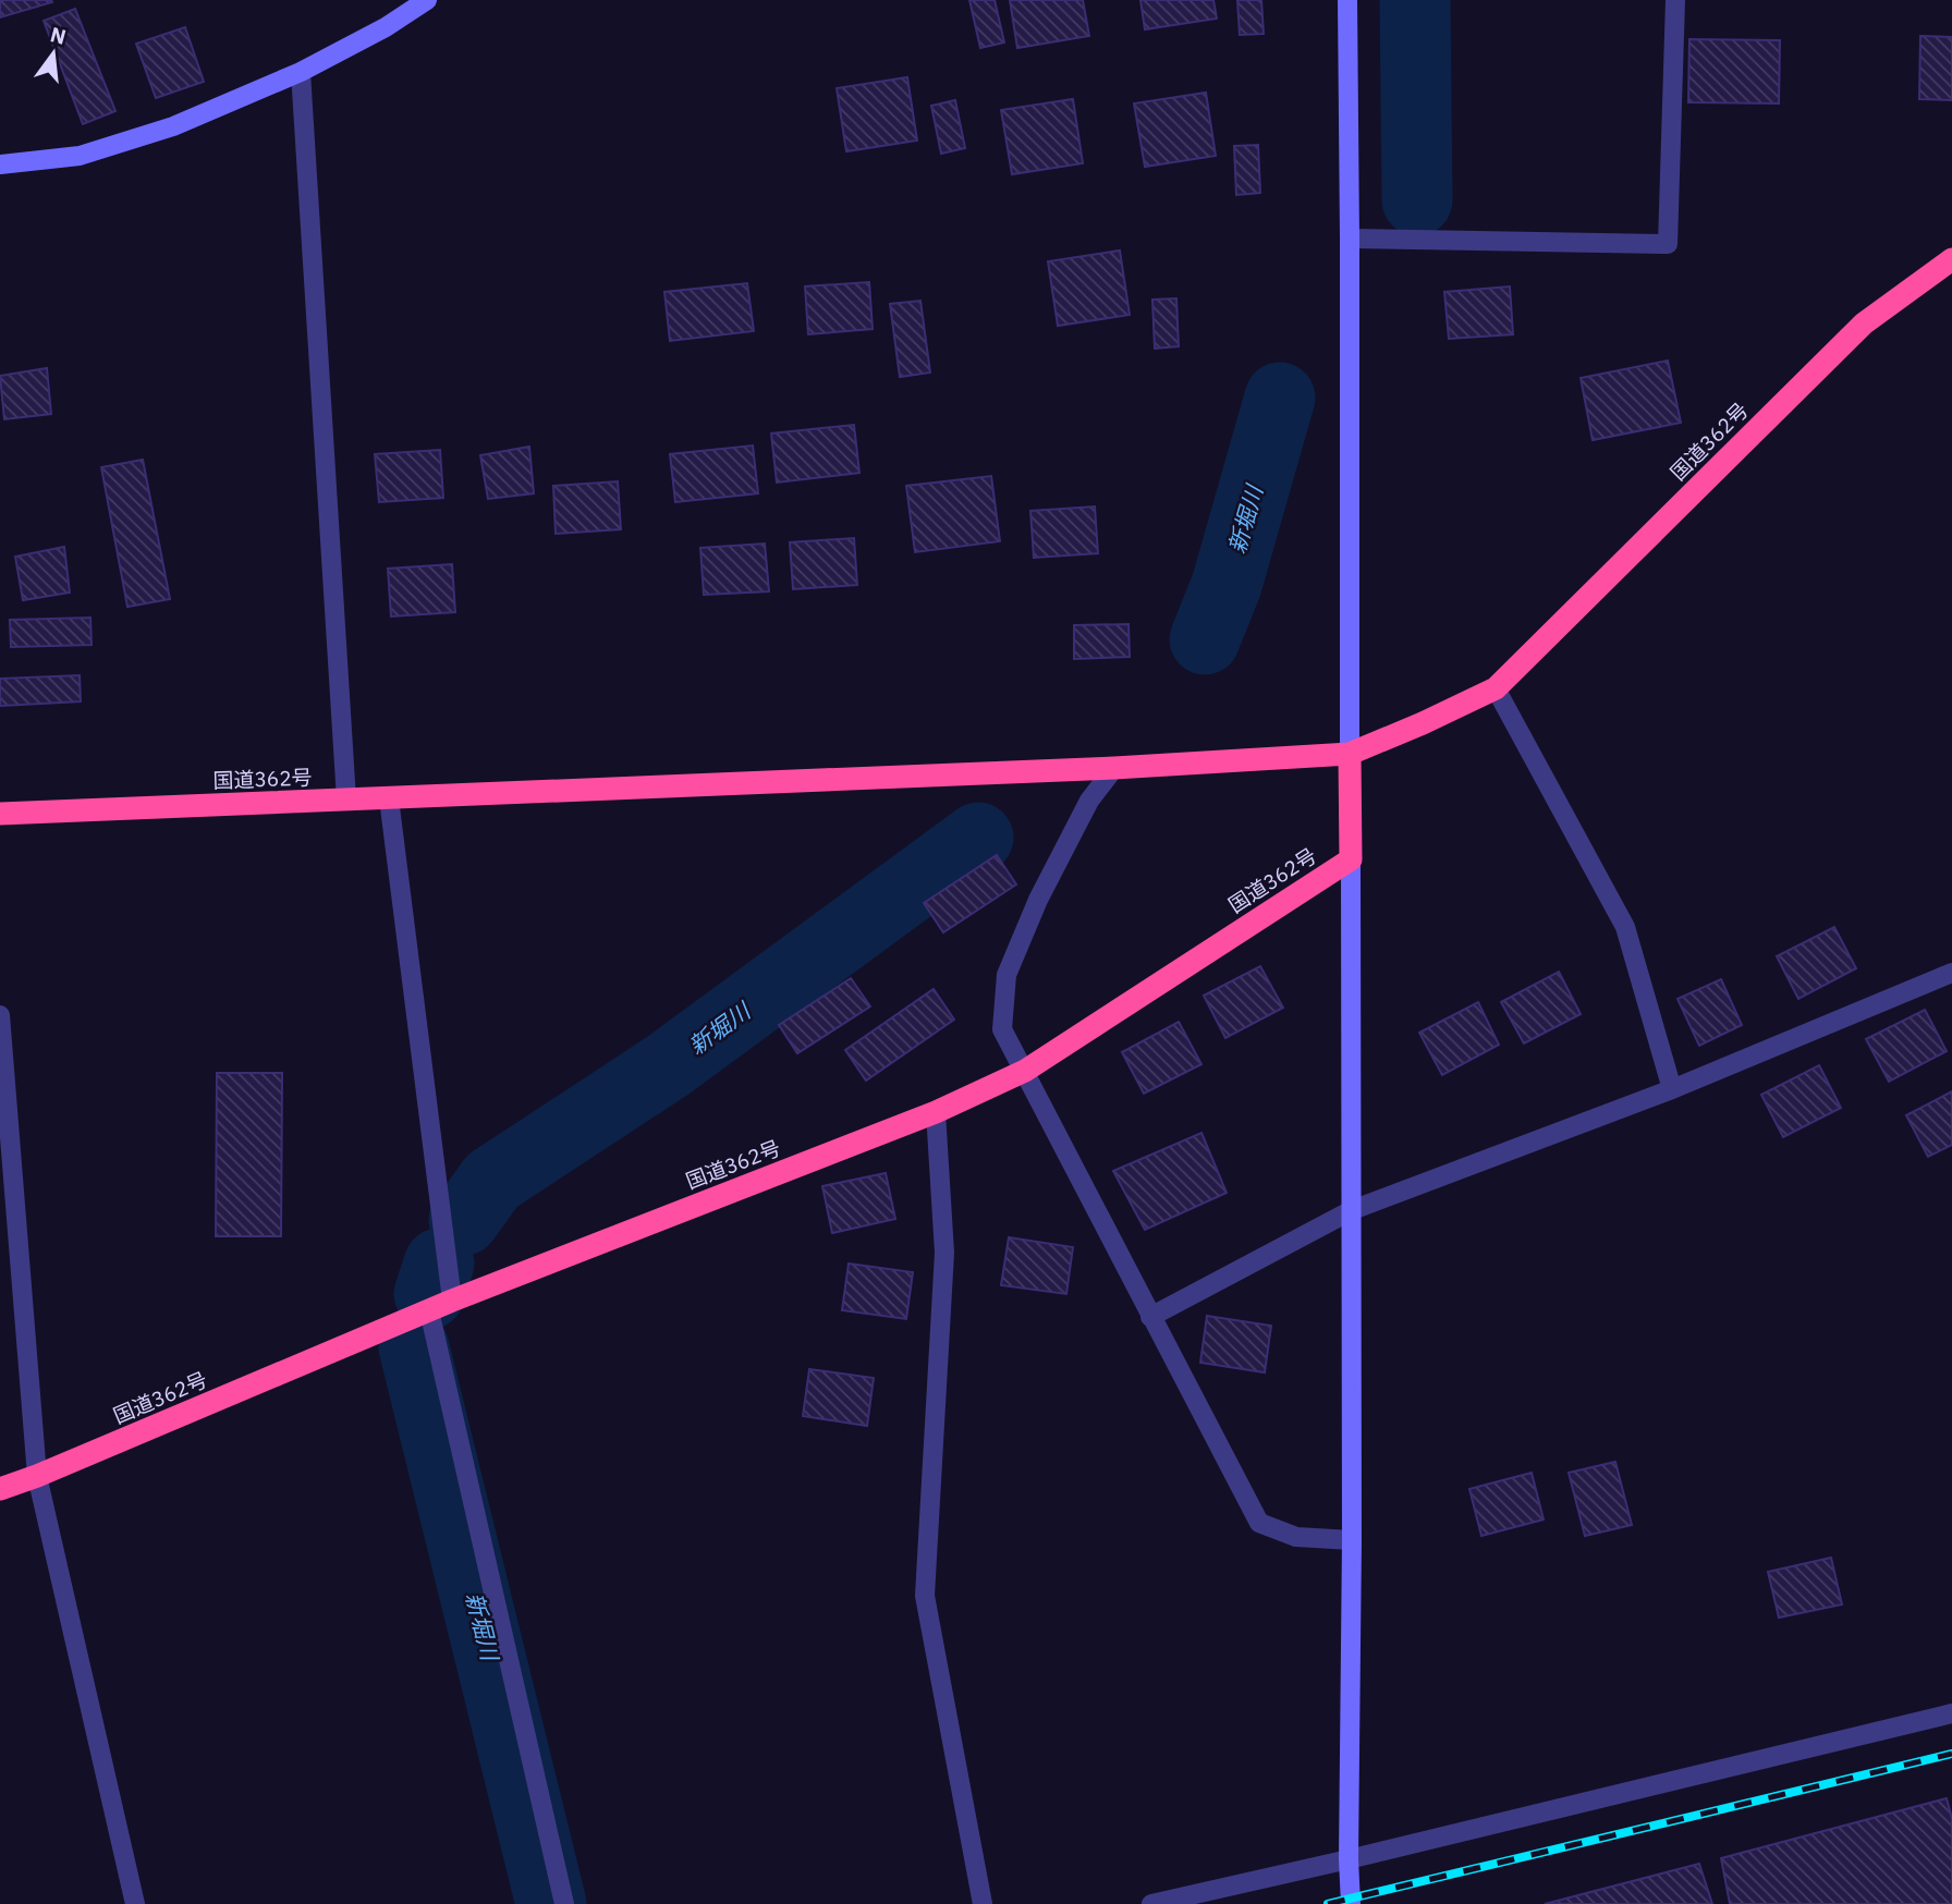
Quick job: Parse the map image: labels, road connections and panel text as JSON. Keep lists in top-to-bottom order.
{
  "streets": {
    "highway": ["国道362号"]
  },
  "water": ["新堀川"],
  "north": "top"
}
